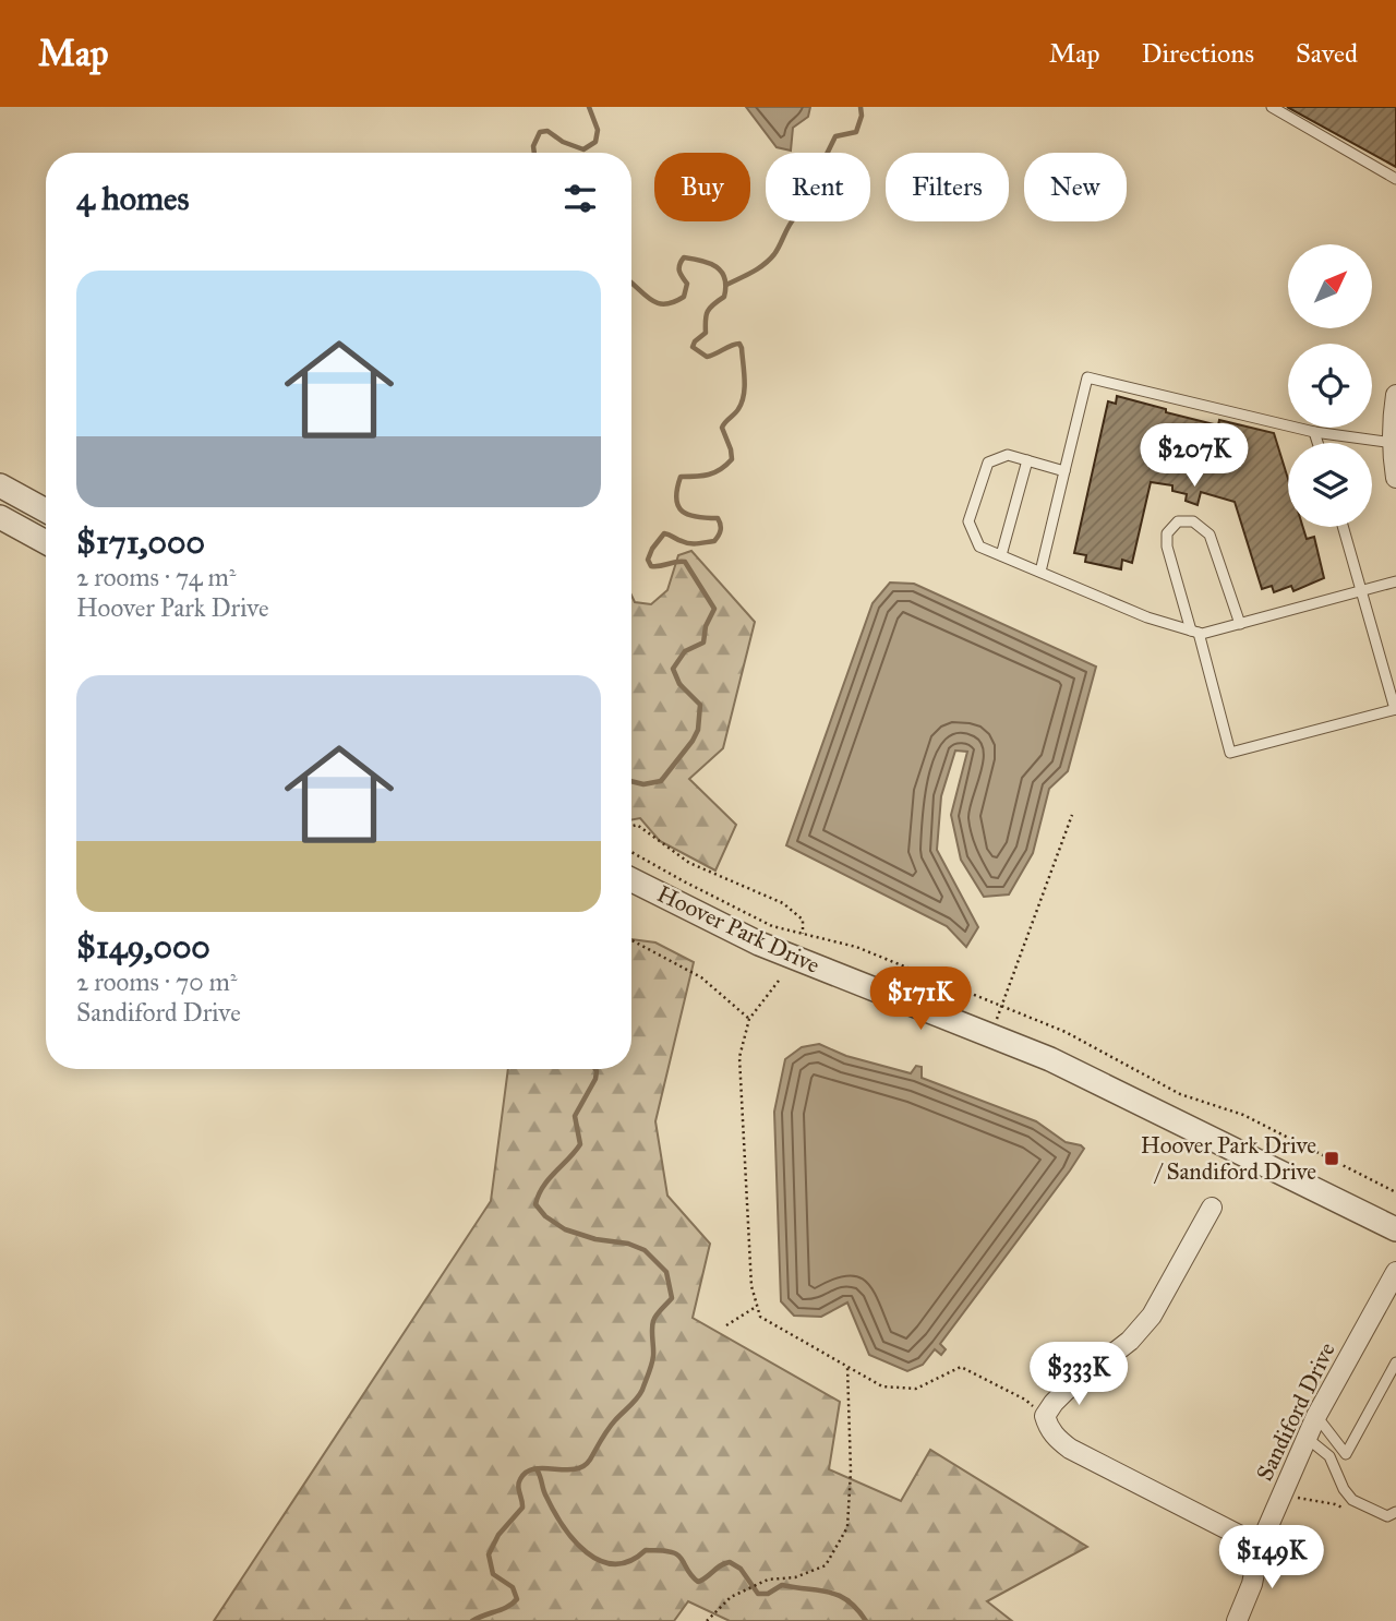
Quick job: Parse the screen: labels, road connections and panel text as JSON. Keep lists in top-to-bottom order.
{
  "streets": {
    "street": ["Hoover Park Drive", "Sandiford Drive"]
  },
  "places": {
    "transit": ["Hoover Park Drive / Sandiford Drive"]
  },
  "north": "top right",
  "page": {
    "header": "Map",
    "nav": ["Map", "Directions", "Saved"],
    "chip": [
      "Buy",
      "Rent",
      "Filters",
      "New"
    ],
    "heading": "4 homes",
    "list": [
      {
        "name": "$171,000",
        "note": "2 rooms · 74 m² · Hoover Park Drive"
      },
      {
        "name": "$149,000",
        "note": "2 rooms · 70 m² · Sandiford Drive"
      }
    ],
    "price": [
      "$207K",
      "$171K",
      "$333K",
      "$149K"
    ]
  }
}
